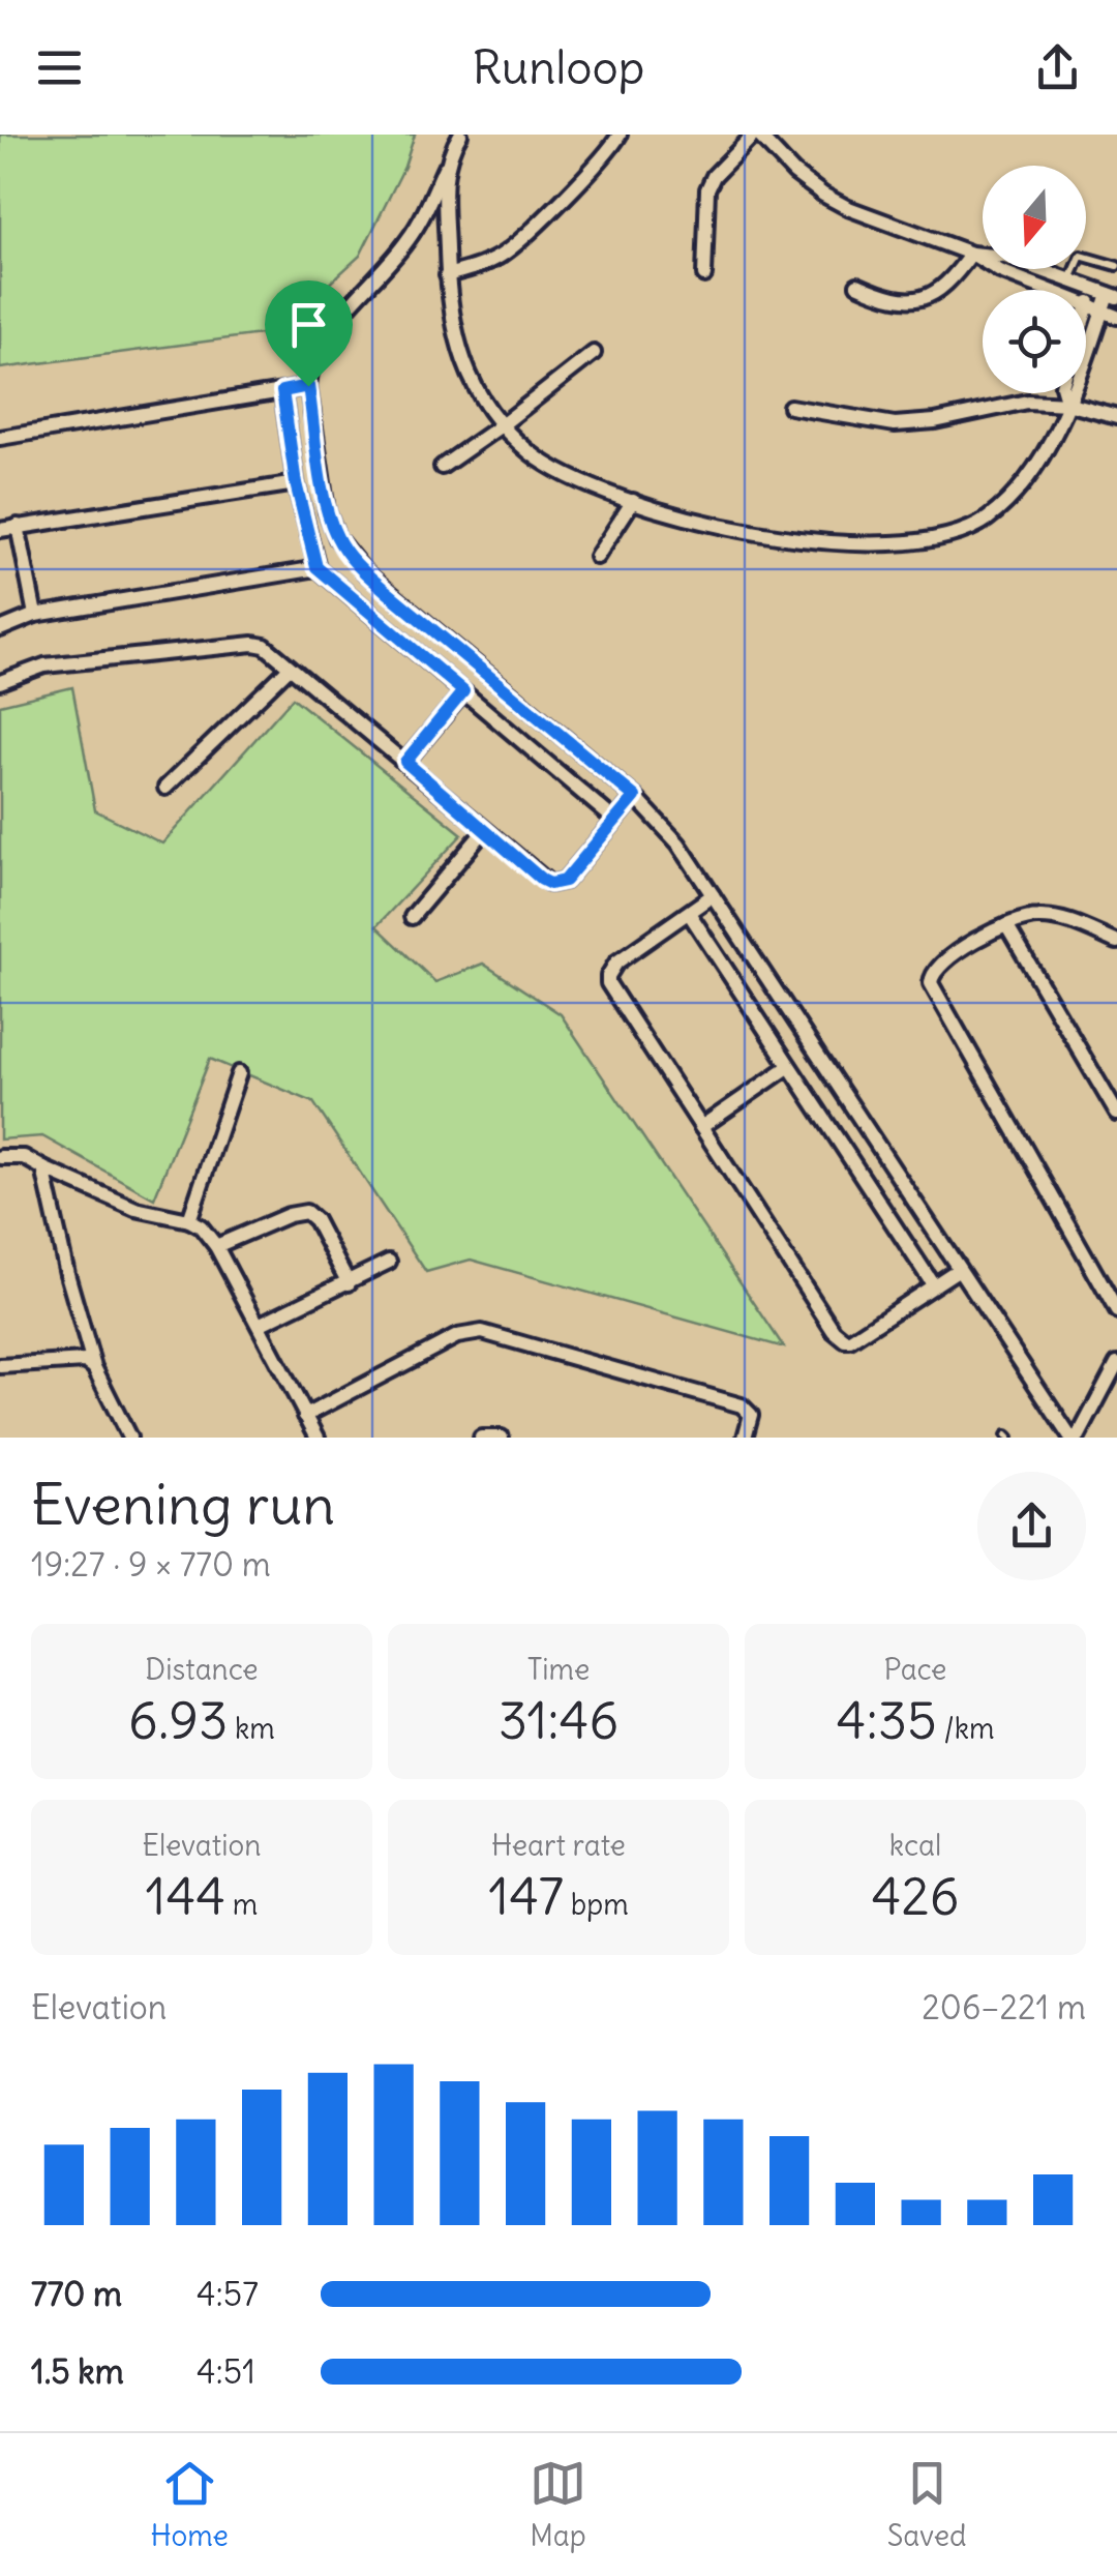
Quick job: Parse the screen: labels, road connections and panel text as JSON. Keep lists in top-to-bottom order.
{
  "north": "bottom",
  "page": {
    "header": "Runloop",
    "heading": ["Evening run", "19:27 · 9 × 770 m"],
    "stats": [
      ["Distance", "6.93 km"],
      ["Time", "31:46"],
      ["Pace", "4:35 /km"],
      ["Elevation", "144 m"],
      ["Heart rate", "147 bpm"],
      ["kcal", "426"]
    ],
    "chart": ["Elevation", "206–221 m"],
    "list": [
      {
        "name": "770 m",
        "note": "4:57"
      },
      {
        "name": "1.5 km",
        "note": "4:51"
      }
    ],
    "tabs": ["Home", "Map", "Saved"]
  }
}
